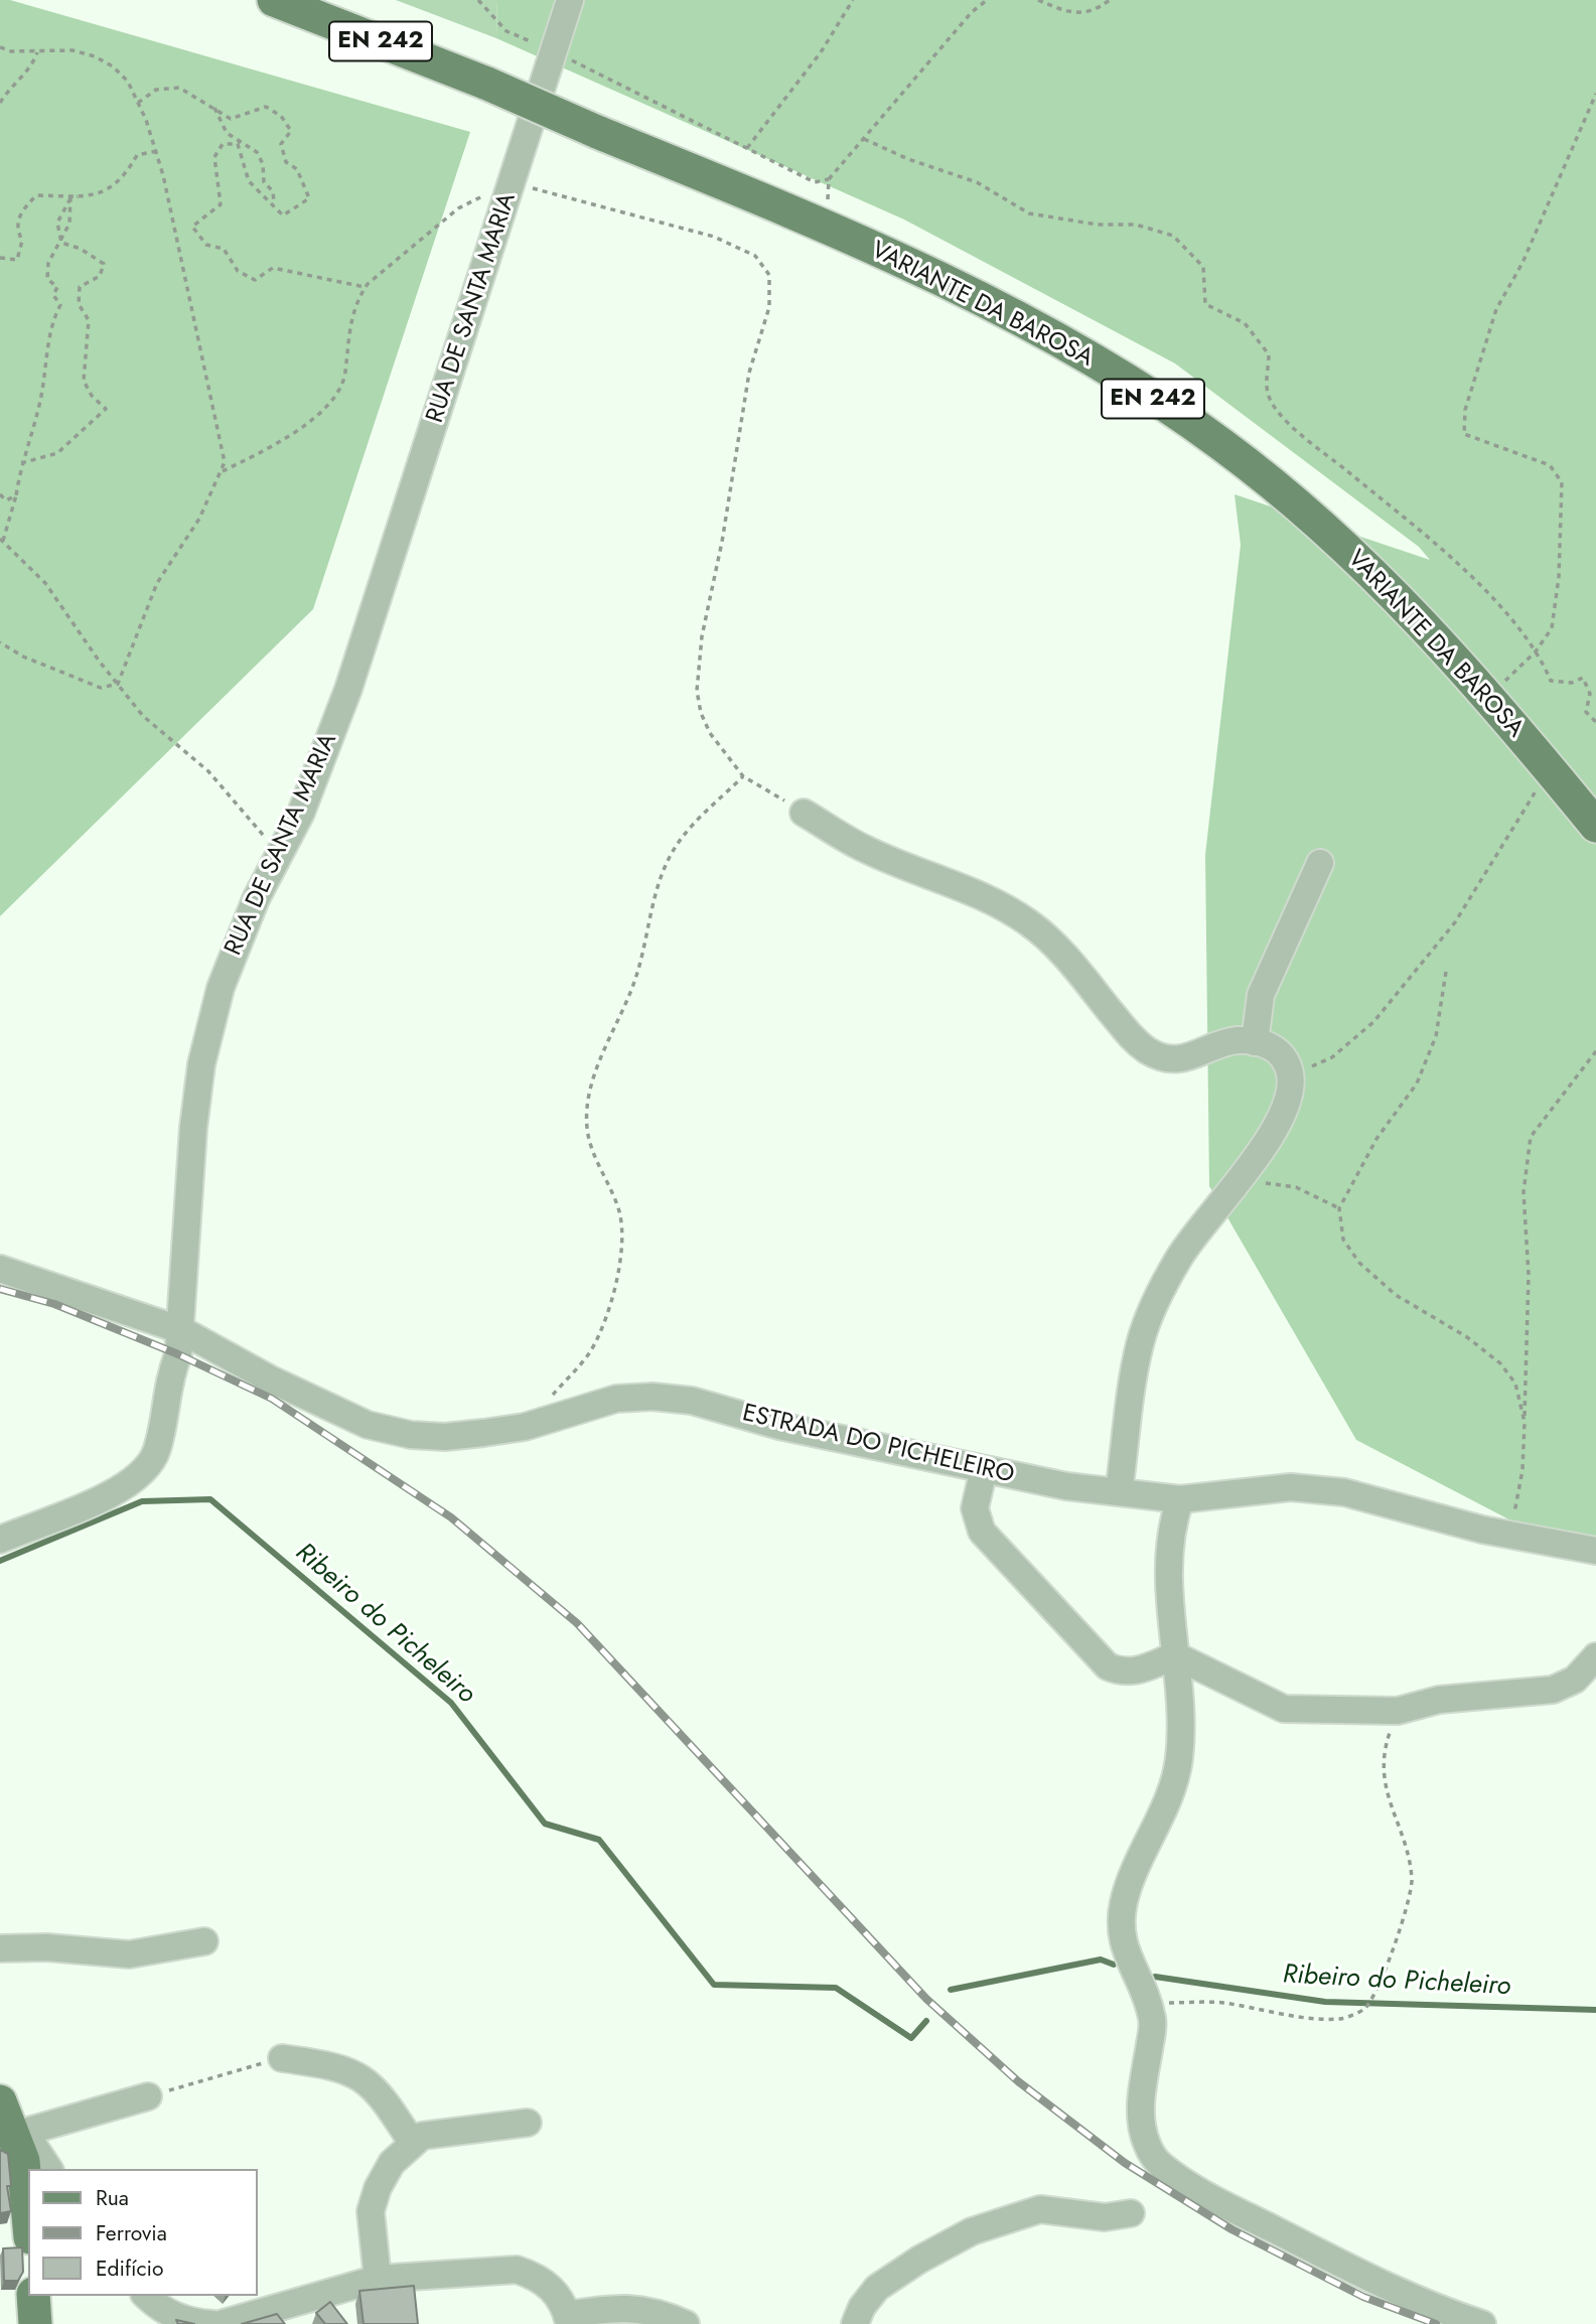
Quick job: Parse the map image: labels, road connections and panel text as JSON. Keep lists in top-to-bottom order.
{
  "streets": {
    "main road": ["EN 242", "VARIANTE DA BAROSA"],
    "street": ["RUA DE SANTA MARIA", "ESTRADA DO PICHELEIRO"]
  },
  "crossings": [
    ["RUA DE SANTA MARIA", "ESTRADA DO PICHELEIRO"]
  ],
  "water": ["Ribeiro do Picheleiro"],
  "legend": ["Rua", "Ferrovia", "Edifício"]
}
